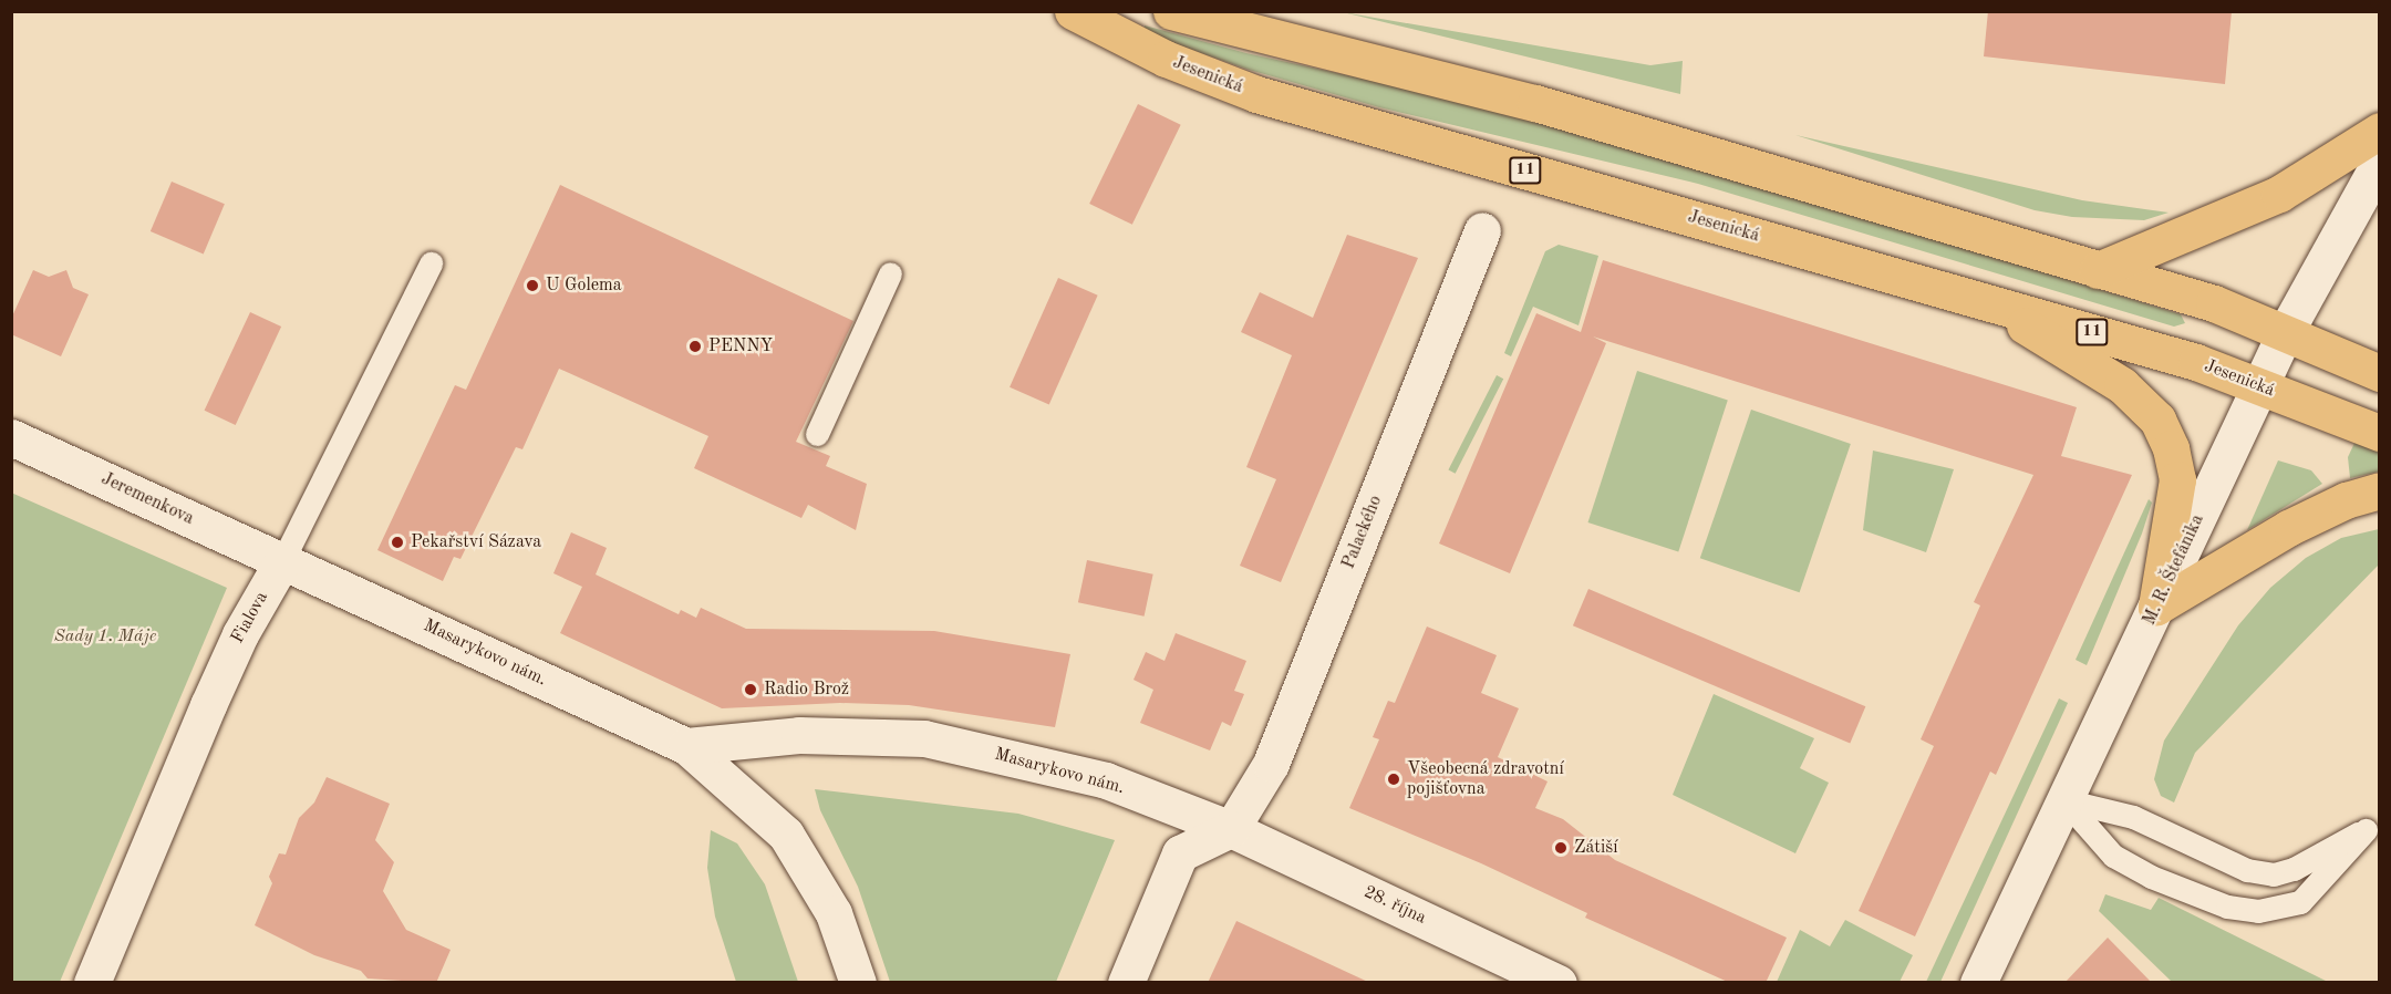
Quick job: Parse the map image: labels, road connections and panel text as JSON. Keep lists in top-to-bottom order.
{
  "streets": {
    "main road": ["Jesenická", "11"],
    "street": [
      "Jeremenkova",
      "Palackého",
      "M. R. Štefánika",
      "Fialova",
      "Masarykovo nám.",
      "28. října"
    ]
  },
  "crossings": [
    ["Jesenická", "M. R. Štefánika"],
    ["Jeremenkova", "Fialova"],
    ["Jeremenkova", "Masarykovo nám."],
    ["Palackého", "Masarykovo nám."],
    ["Palackého", "28. října"],
    ["Fialova", "Masarykovo nám."],
    ["Masarykovo nám.", "28. října"]
  ],
  "parks": ["Sady 1. Máje"],
  "places": [
    "U Golema",
    "PENNY",
    "Pekařství Sázava",
    "Radio Brož",
    "Všeobecná zdravotní pojišťovna",
    "Zátiší"
  ]
}
